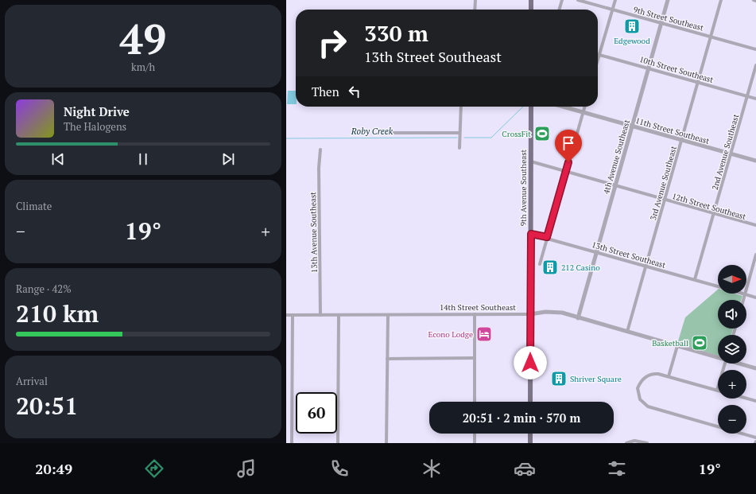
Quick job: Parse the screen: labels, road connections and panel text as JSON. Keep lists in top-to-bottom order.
{
  "streets": {
    "main road": ["9th Avenue Southeast"],
    "street": [
      "9th Street Southeast",
      "10th Street Southeast",
      "11th Street Southeast",
      "2nd Avenue Southeast",
      "4th Avenue Southeast",
      "3rd Avenue Southeast",
      "12th Street Southeast",
      "13th Avenue Southeast",
      "13th Street Southeast",
      "14th Street Southeast"
    ]
  },
  "crossings": [
    ["9th Street Southeast", "4th Avenue Southeast"],
    ["9th Street Southeast", "3rd Avenue Southeast"],
    ["10th Street Southeast", "2nd Avenue Southeast"],
    ["10th Street Southeast", "4th Avenue Southeast"],
    ["10th Street Southeast", "3rd Avenue Southeast"],
    ["11th Street Southeast", "2nd Avenue Southeast"],
    ["11th Street Southeast", "4th Avenue Southeast"],
    ["11th Street Southeast", "3rd Avenue Southeast"],
    ["2nd Avenue Southeast", "12th Street Southeast"],
    ["2nd Avenue Southeast", "13th Street Southeast"],
    ["4th Avenue Southeast", "12th Street Southeast"],
    ["4th Avenue Southeast", "13th Street Southeast"],
    ["4th Avenue Southeast", "14th Street Southeast"],
    ["3rd Avenue Southeast", "12th Street Southeast"],
    ["3rd Avenue Southeast", "13th Street Southeast"],
    ["3rd Avenue Southeast", "14th Street Southeast"],
    ["9th Avenue Southeast", "12th Street Southeast"],
    ["9th Avenue Southeast", "13th Street Southeast"],
    ["9th Avenue Southeast", "14th Street Southeast"],
    ["13th Avenue Southeast", "14th Street Southeast"]
  ],
  "water": ["Roby Creek"],
  "places": {
    "building": ["Edgewood", "212 Casino", "Shriver Square"],
    "sports": ["CrossFit", "Basketball"],
    "hotel": ["Econo Lodge"]
  },
  "north": "right",
  "page": {
    "tile": [
      ["49", "km/h"],
      "Climate",
      ["Range · 42%", "210 km"],
      ["Arrival", "20:51"]
    ],
    "turn": ["330 m", "13th Street Southeast"],
    "then": "Then",
    "song": ["Night Drive", "The Halogens"],
    "heat": ["−", "19°", "+"],
    "map_buttons": ["+", "−"],
    "limit": "60",
    "trip": "20:51 · 2 min · 570 m",
    "tabs": ["20:49", "19°"]
  }
}
